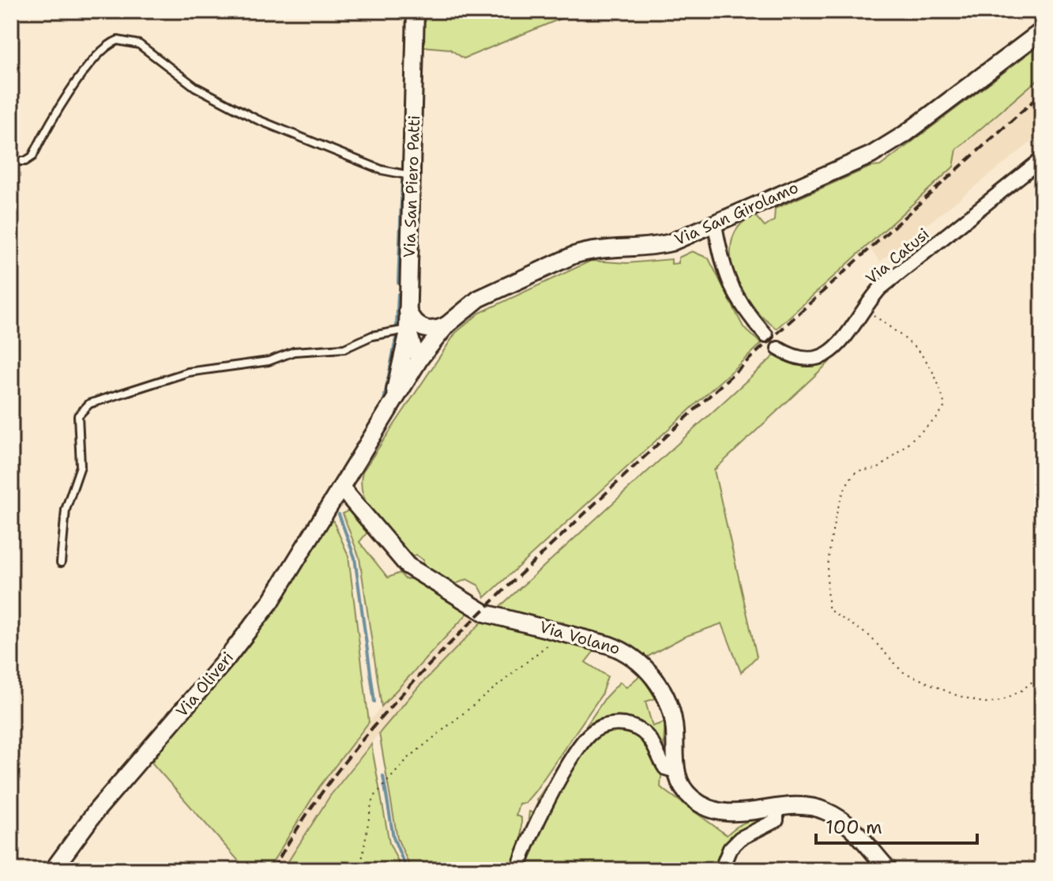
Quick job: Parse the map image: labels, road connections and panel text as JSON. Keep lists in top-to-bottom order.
{
  "streets": {
    "street": [
      "Via San Piero Patti",
      "Via San Girolamo",
      "Via Catusi",
      "Via Volano",
      "Via Oliveri"
    ]
  },
  "crossings": [
    ["Via San Piero Patti", "Via San Girolamo"],
    ["Via San Girolamo", "Via Volano"],
    ["Via San Girolamo", "Via Oliveri"],
    ["Via Volano", "Via Oliveri"]
  ],
  "scale_bar": "100 m"
}
